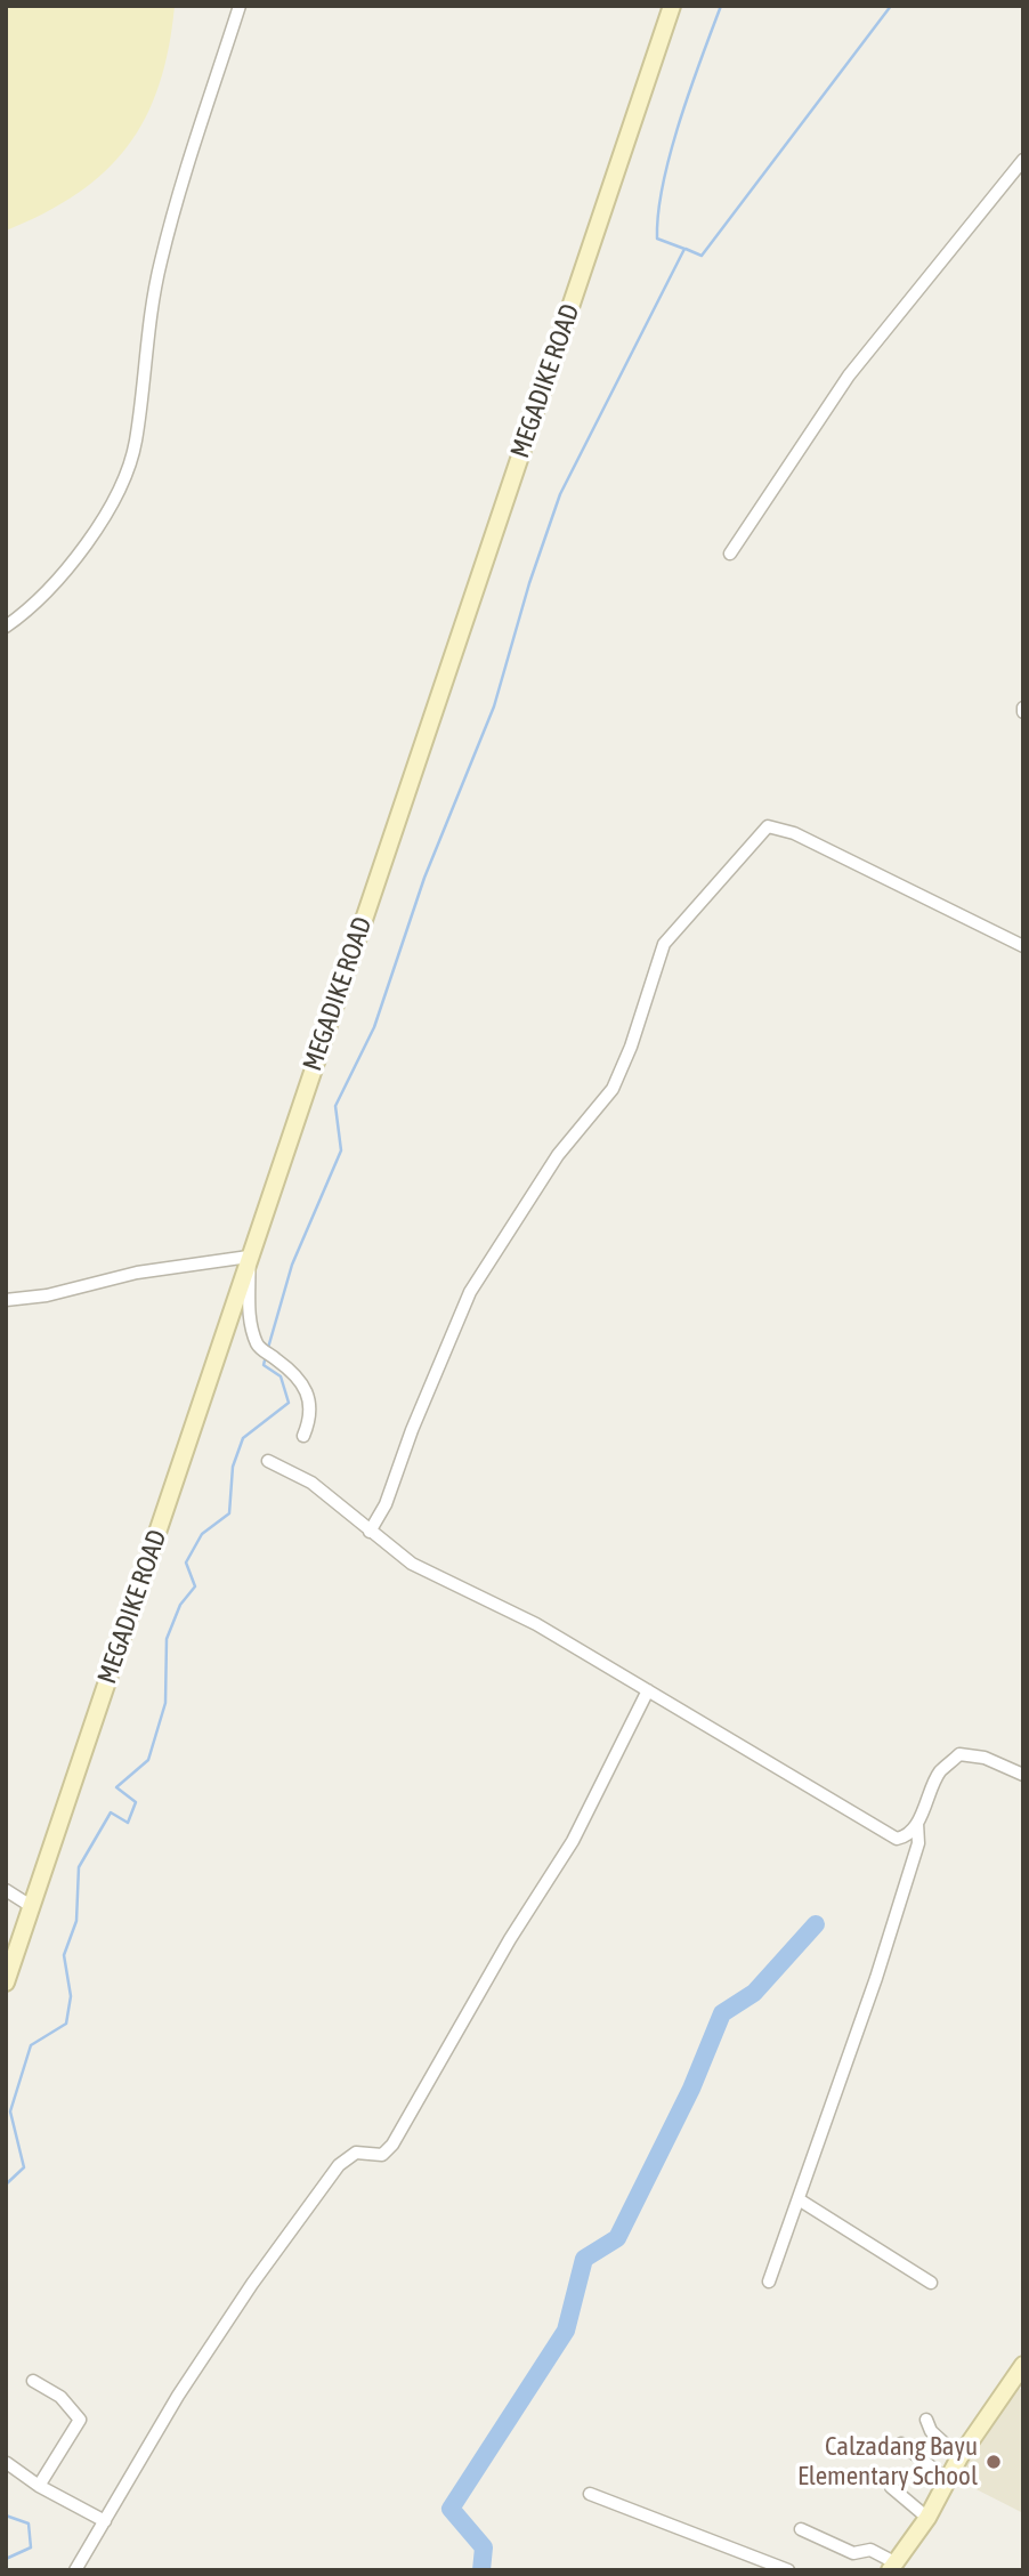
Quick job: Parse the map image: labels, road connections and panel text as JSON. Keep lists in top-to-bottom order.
{
  "streets": {
    "main road": ["MEGADIKE ROAD"]
  },
  "places": ["Calzadang Bayu Elementary School"]
}
